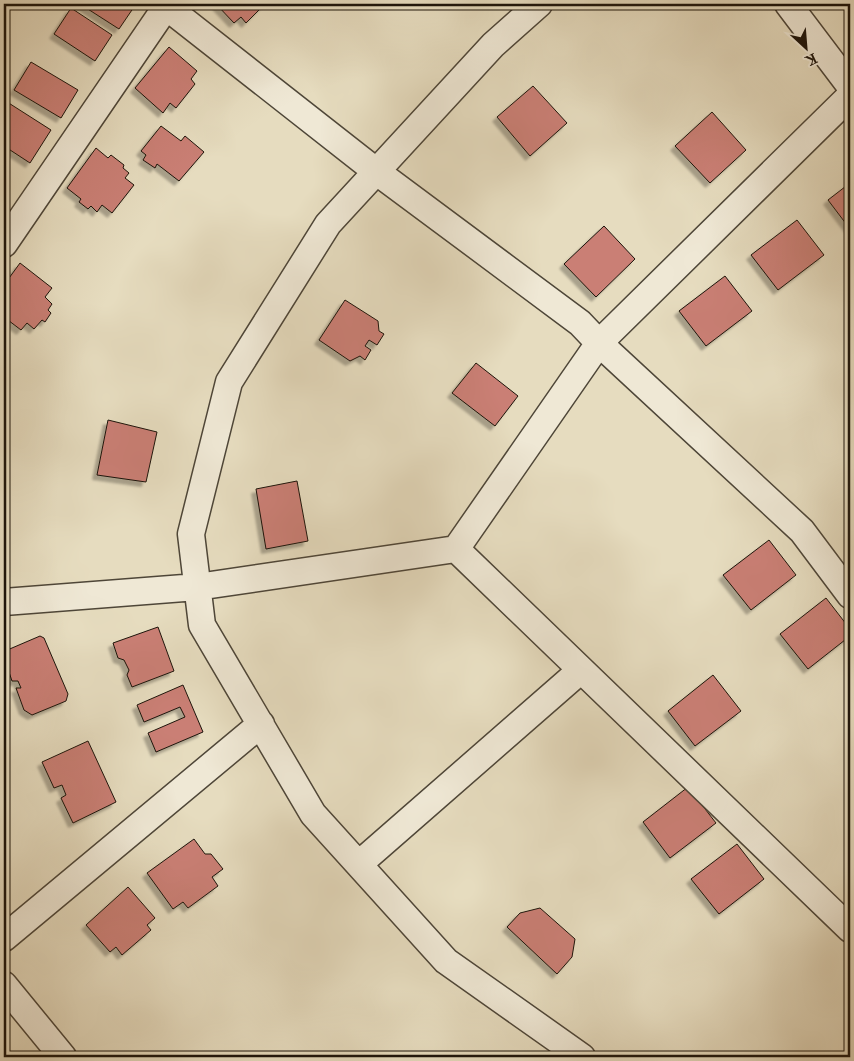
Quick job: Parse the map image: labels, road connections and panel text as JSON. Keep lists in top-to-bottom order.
{
  "north": "bottom right"
}
